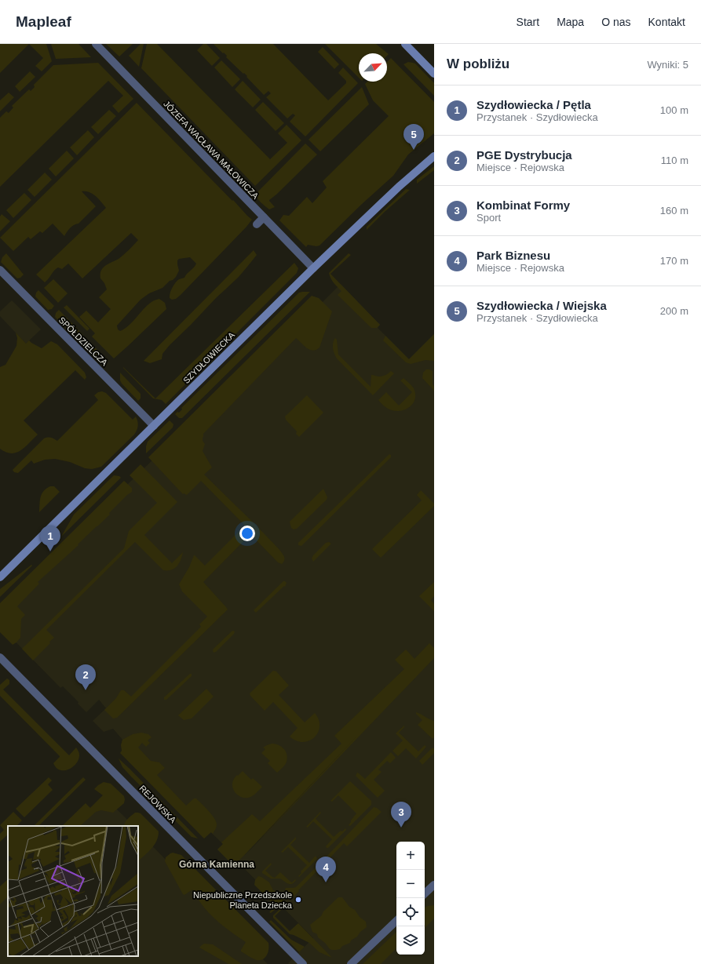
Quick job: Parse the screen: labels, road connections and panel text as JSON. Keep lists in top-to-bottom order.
{
  "streets": {
    "street": [
      "JÓZEFA WACŁAWA MAŁOWICZA",
      "SPÓŁDZIELCZA",
      "SZYDŁOWIECKA",
      "REJOWSKA"
    ]
  },
  "crossings": [
    ["JÓZEFA WACŁAWA MAŁOWICZA", "SZYDŁOWIECKA"],
    ["SPÓŁDZIELCZA", "SZYDŁOWIECKA"]
  ],
  "districts": ["Górna Kamienna"],
  "places": ["Niepubliczne Przedszkole Planeta Dziecka"],
  "north": "top right",
  "page": {
    "header": "Mapleaf",
    "nav": [
      "Start",
      "Mapa",
      "O nas",
      "Kontakt"
    ],
    "heading": ["W pobliżu", "Wyniki: 5"],
    "list": [
      {
        "mark": "1",
        "name": "Szydłowiecka / Pętla",
        "note": "Przystanek · Szydłowiecka",
        "value": "100 m"
      },
      {
        "mark": "2",
        "name": "PGE Dystrybucja",
        "note": "Miejsce · Rejowska",
        "value": "110 m"
      },
      {
        "mark": "3",
        "name": "Kombinat Formy",
        "note": "Sport",
        "value": "160 m"
      },
      {
        "mark": "4",
        "name": "Park Biznesu",
        "note": "Miejsce · Rejowska",
        "value": "170 m"
      },
      {
        "mark": "5",
        "name": "Szydłowiecka / Wiejska",
        "note": "Przystanek · Szydłowiecka",
        "value": "200 m"
      }
    ],
    "pins": [
      "5",
      "1",
      "2",
      "3",
      "4"
    ],
    "map_buttons": ["+", "−"]
  }
}
